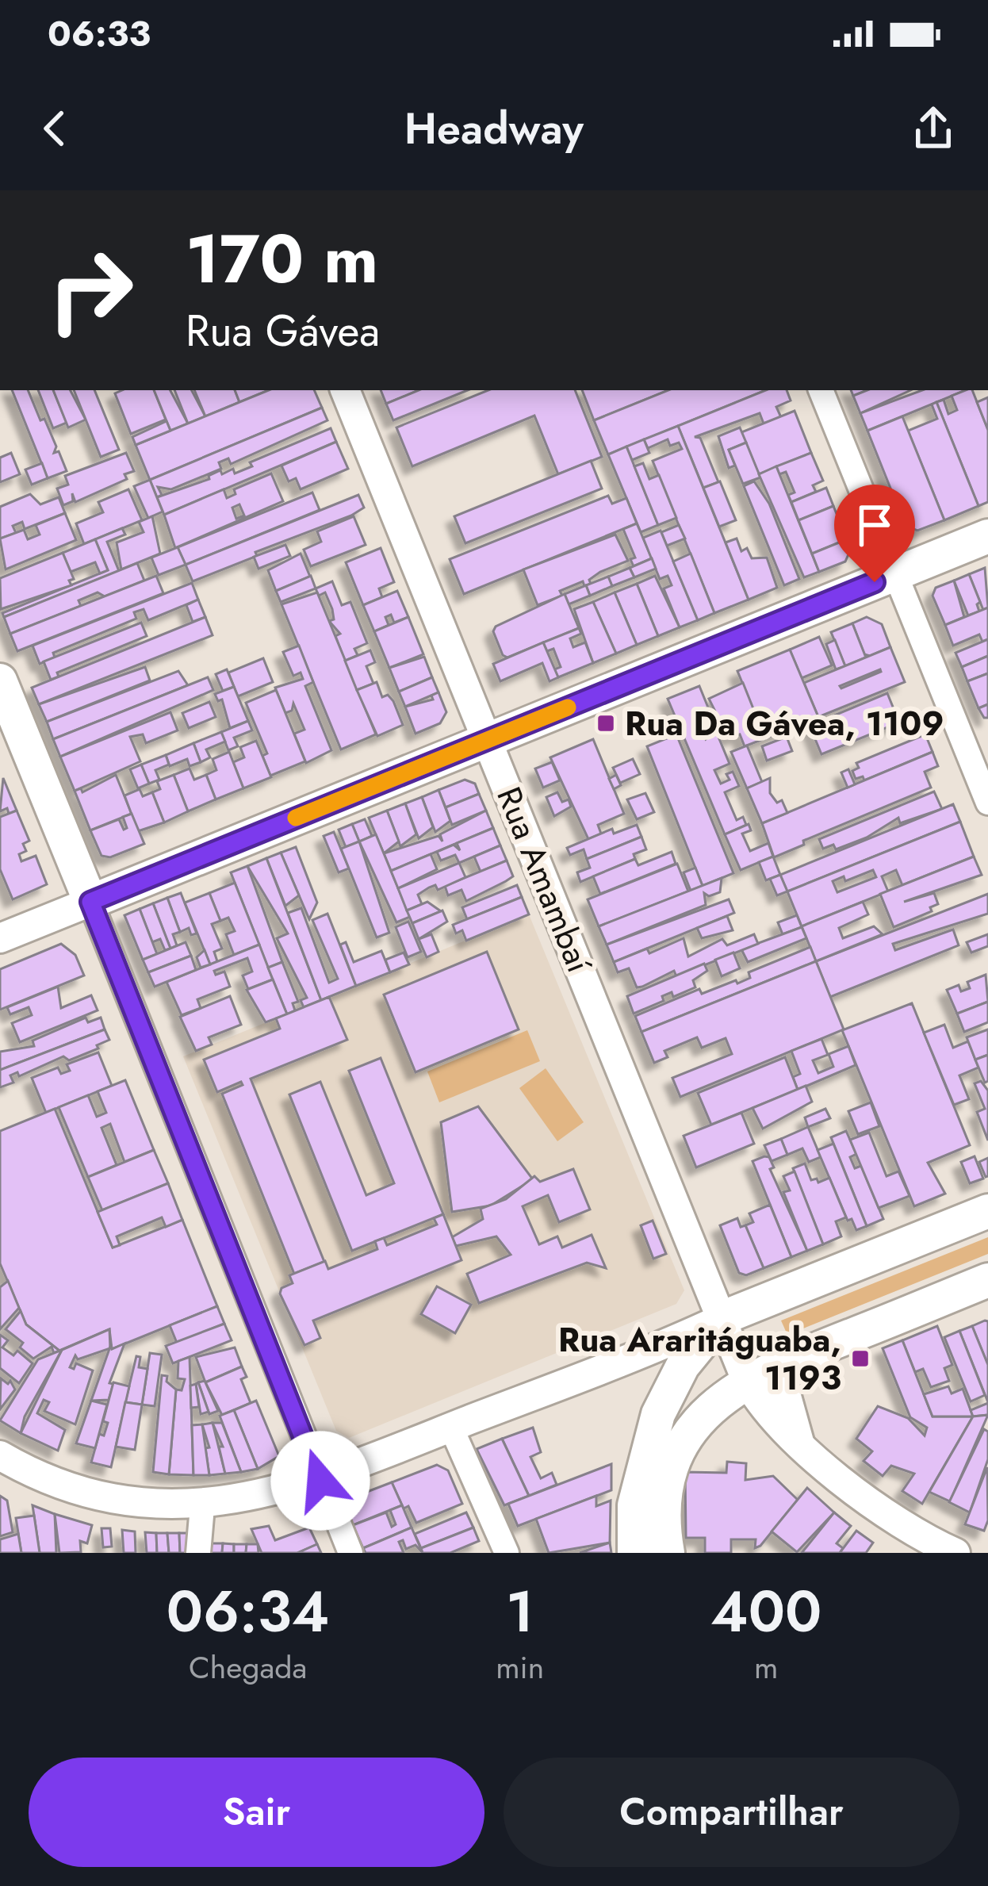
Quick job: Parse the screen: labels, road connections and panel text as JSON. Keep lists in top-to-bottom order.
{
  "streets": {
    "street": ["Rua Amambaí"]
  },
  "places": {
    "transit": ["Rua Da Gávea, 1109", "Rua Araritáguaba, 1193"]
  },
  "page": {
    "status": "06:33",
    "header": "Headway",
    "turn": ["170 m", "Rua Gávea"],
    "eta": [
      "06:34",
      "Chegada",
      "1",
      "min",
      "400",
      "m"
    ],
    "buttons": ["Sair", "Compartilhar"]
  }
}
